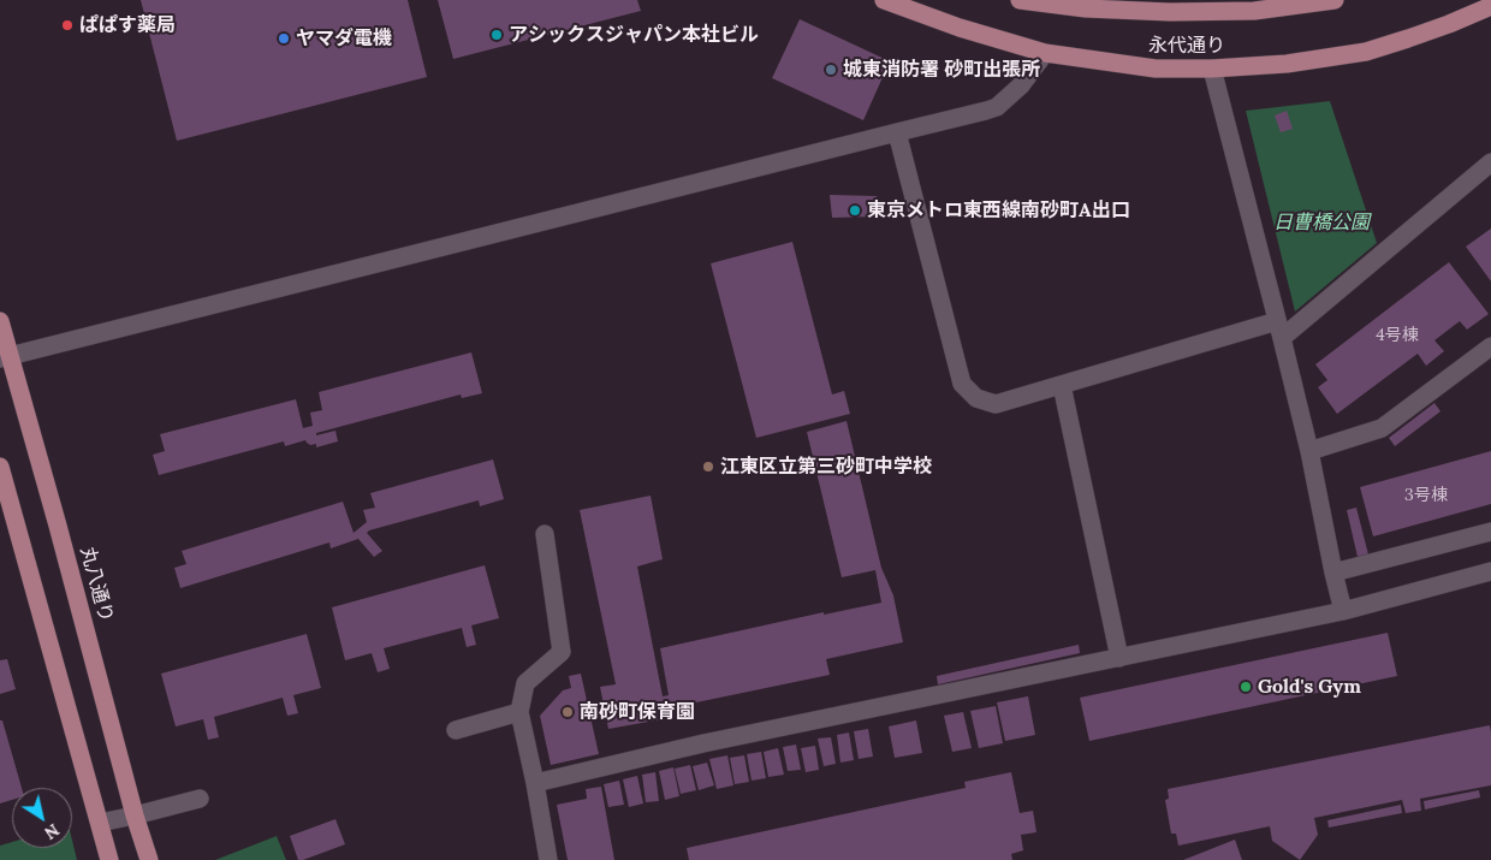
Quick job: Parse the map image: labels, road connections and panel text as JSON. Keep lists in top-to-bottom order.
{
  "streets": {
    "main road": ["永代通り", "丸八通り"]
  },
  "parks": ["日曹橋公園"],
  "places": [
    "ぱぱす薬局",
    "アシックスジャパン本社ビル",
    "ヤマダ電機",
    "城東消防署 砂町出張所",
    "東京メトロ東西線南砂町A出口",
    "江東区立第三砂町中学校",
    "Gold's Gym",
    "南砂町保育園"
  ],
  "house_numbers": ["4号棟", "3号棟"],
  "north": "bottom right"
}
